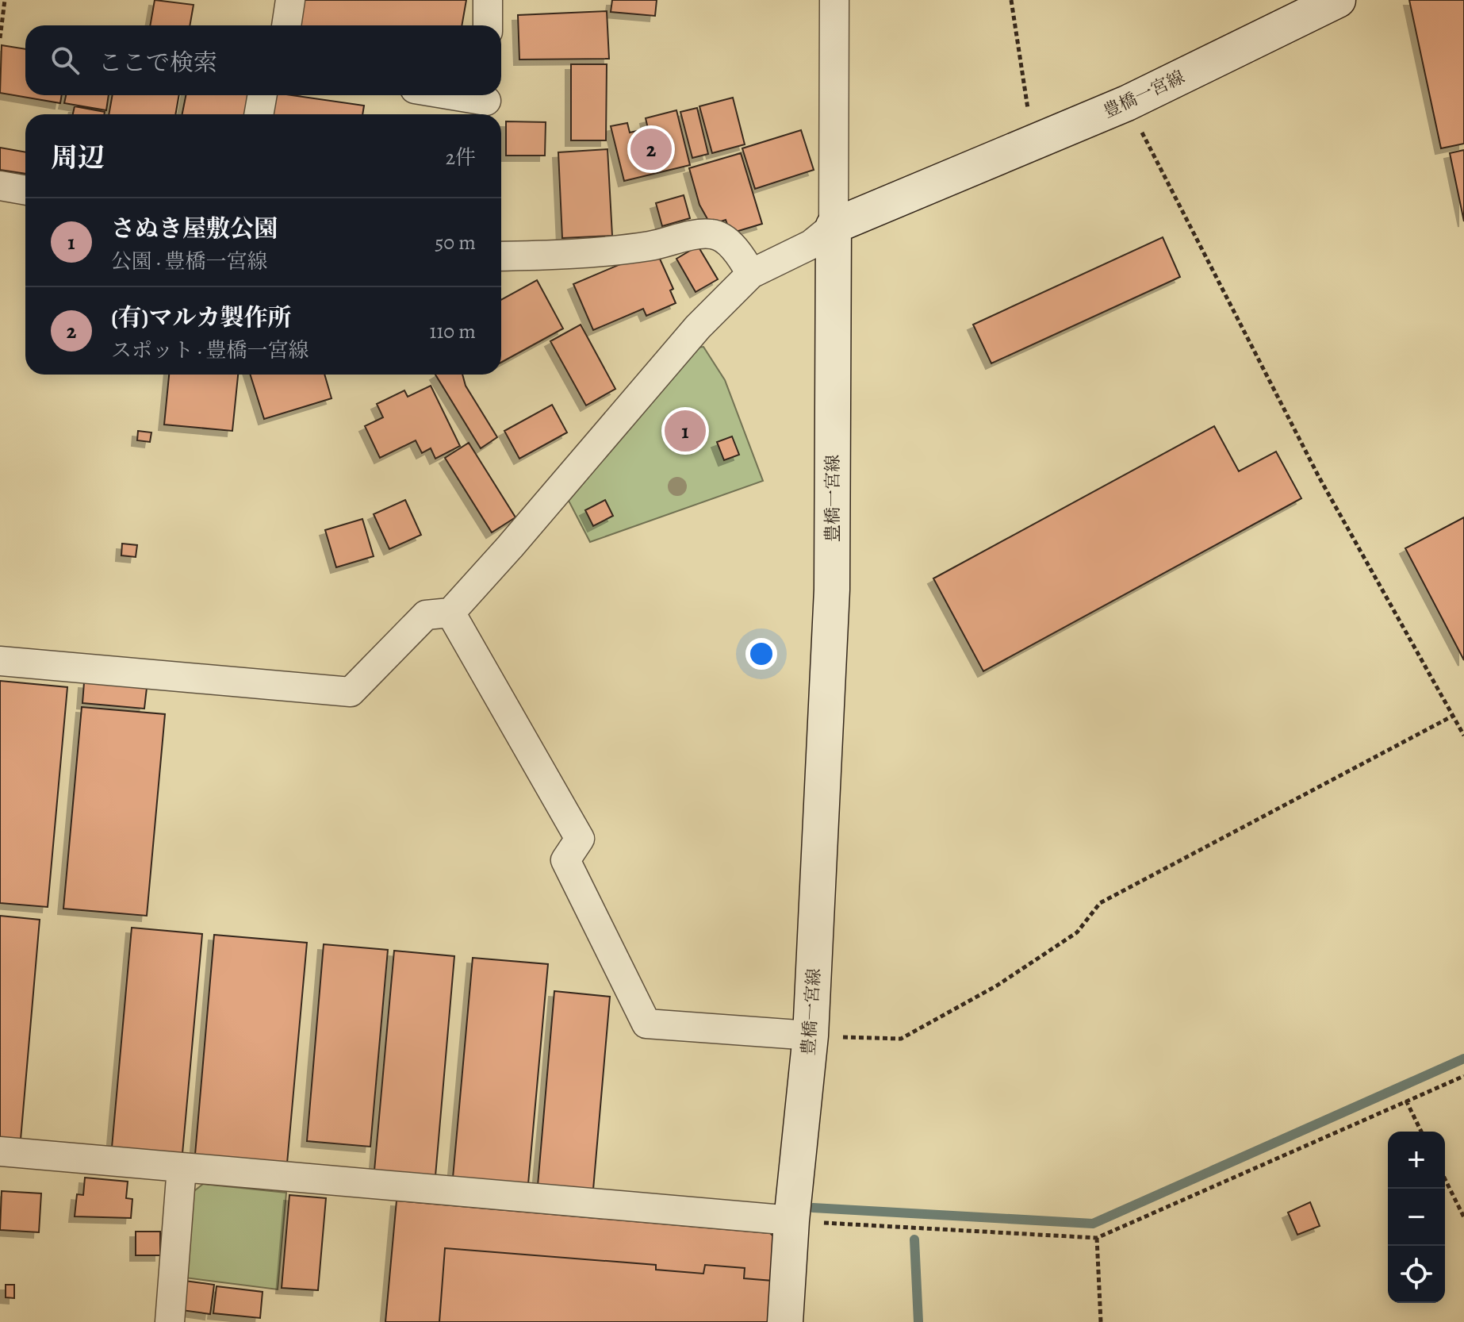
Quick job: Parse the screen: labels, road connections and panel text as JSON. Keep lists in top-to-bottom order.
{
  "streets": {
    "main road": ["豊橋一宮線"]
  },
  "page": {
    "search": "ここで検索",
    "heading": ["周辺", "2件"],
    "pins": ["2", "1"],
    "list": [
      {
        "mark": "1",
        "name": "さぬき屋敷公園",
        "note": "公園 · 豊橋一宮線",
        "value": "50 m"
      },
      {
        "mark": "2",
        "name": "(有)マルカ製作所",
        "note": "スポット · 豊橋一宮線",
        "value": "110 m"
      }
    ],
    "map_buttons": ["+", "−"]
  }
}
